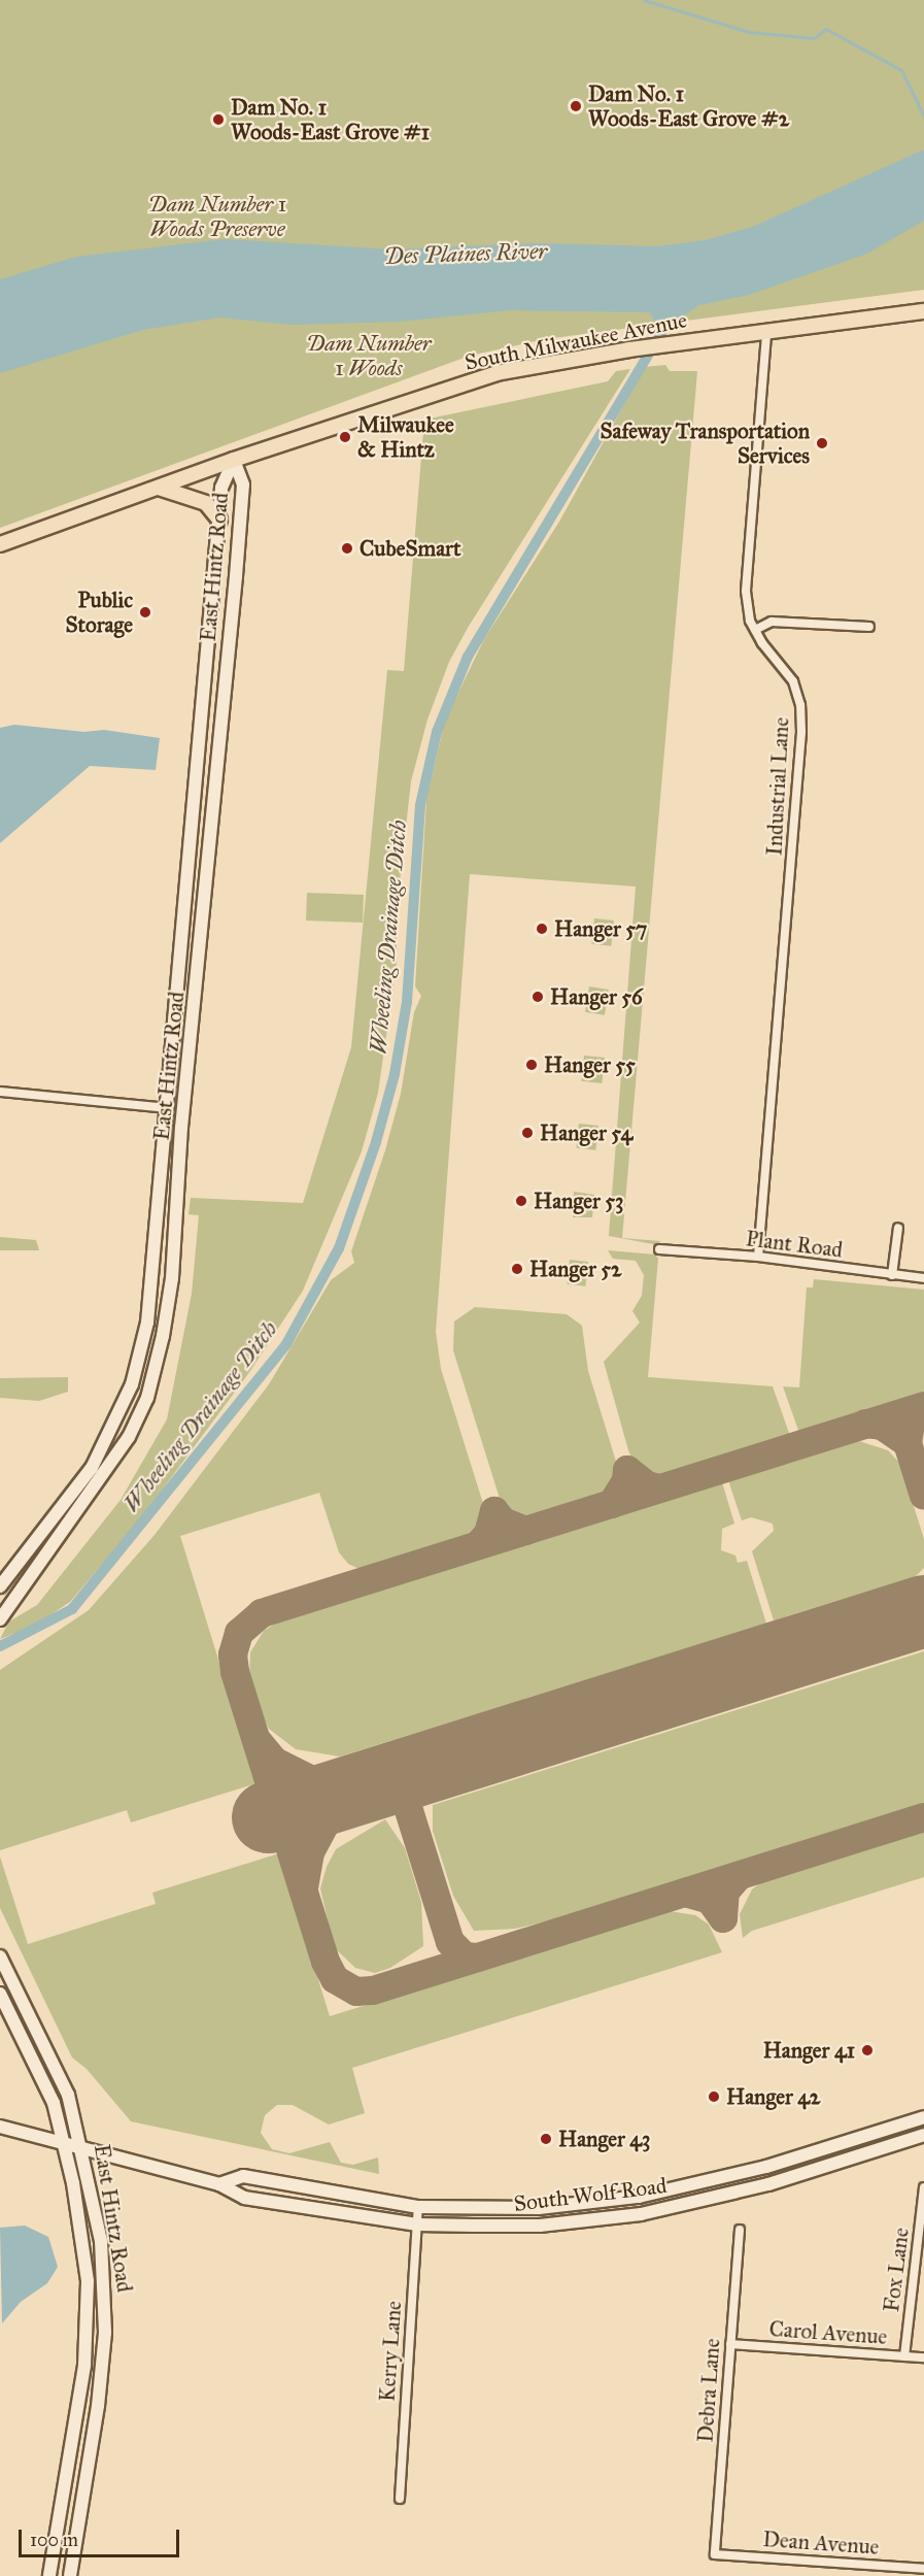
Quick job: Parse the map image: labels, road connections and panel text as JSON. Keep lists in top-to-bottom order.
{
  "streets": {
    "main road": ["South Milwaukee Avenue", "East Hintz Road", "South Wolf Road"],
    "street": [
      "Industrial Lane",
      "Plant Road",
      "Fox Lane",
      "Carol Avenue",
      "Kerry Lane",
      "Debra Lane",
      "Dean Avenue"
    ]
  },
  "crossings": [
    ["South Milwaukee Avenue", "East Hintz Road"],
    ["South Milwaukee Avenue", "Industrial Lane"],
    ["East Hintz Road", "South Wolf Road"],
    ["Industrial Lane", "Plant Road"],
    ["South Wolf Road", "Kerry Lane"],
    ["Fox Lane", "Carol Avenue"],
    ["Carol Avenue", "Debra Lane"],
    ["Debra Lane", "Dean Avenue"]
  ],
  "water": ["Des Plaines River", "Wheeling Drainage Ditch"],
  "parks": ["Dam Number 1 Woods Preserve", "Dam Number 1 Woods"],
  "places": [
    "Dam No. 1 Woods-East Grove #2",
    "Dam No. 1 Woods-East Grove #1",
    "Milwaukee & Hintz",
    "Safeway Transportation Services",
    "CubeSmart",
    "Public Storage",
    "Hanger 57",
    "Hanger 56",
    "Hanger 55",
    "Hanger 54",
    "Hanger 53",
    "Hanger 52",
    "Hanger 41",
    "Hanger 42",
    "Hanger 43"
  ],
  "scale_bar": "100 m"
}
